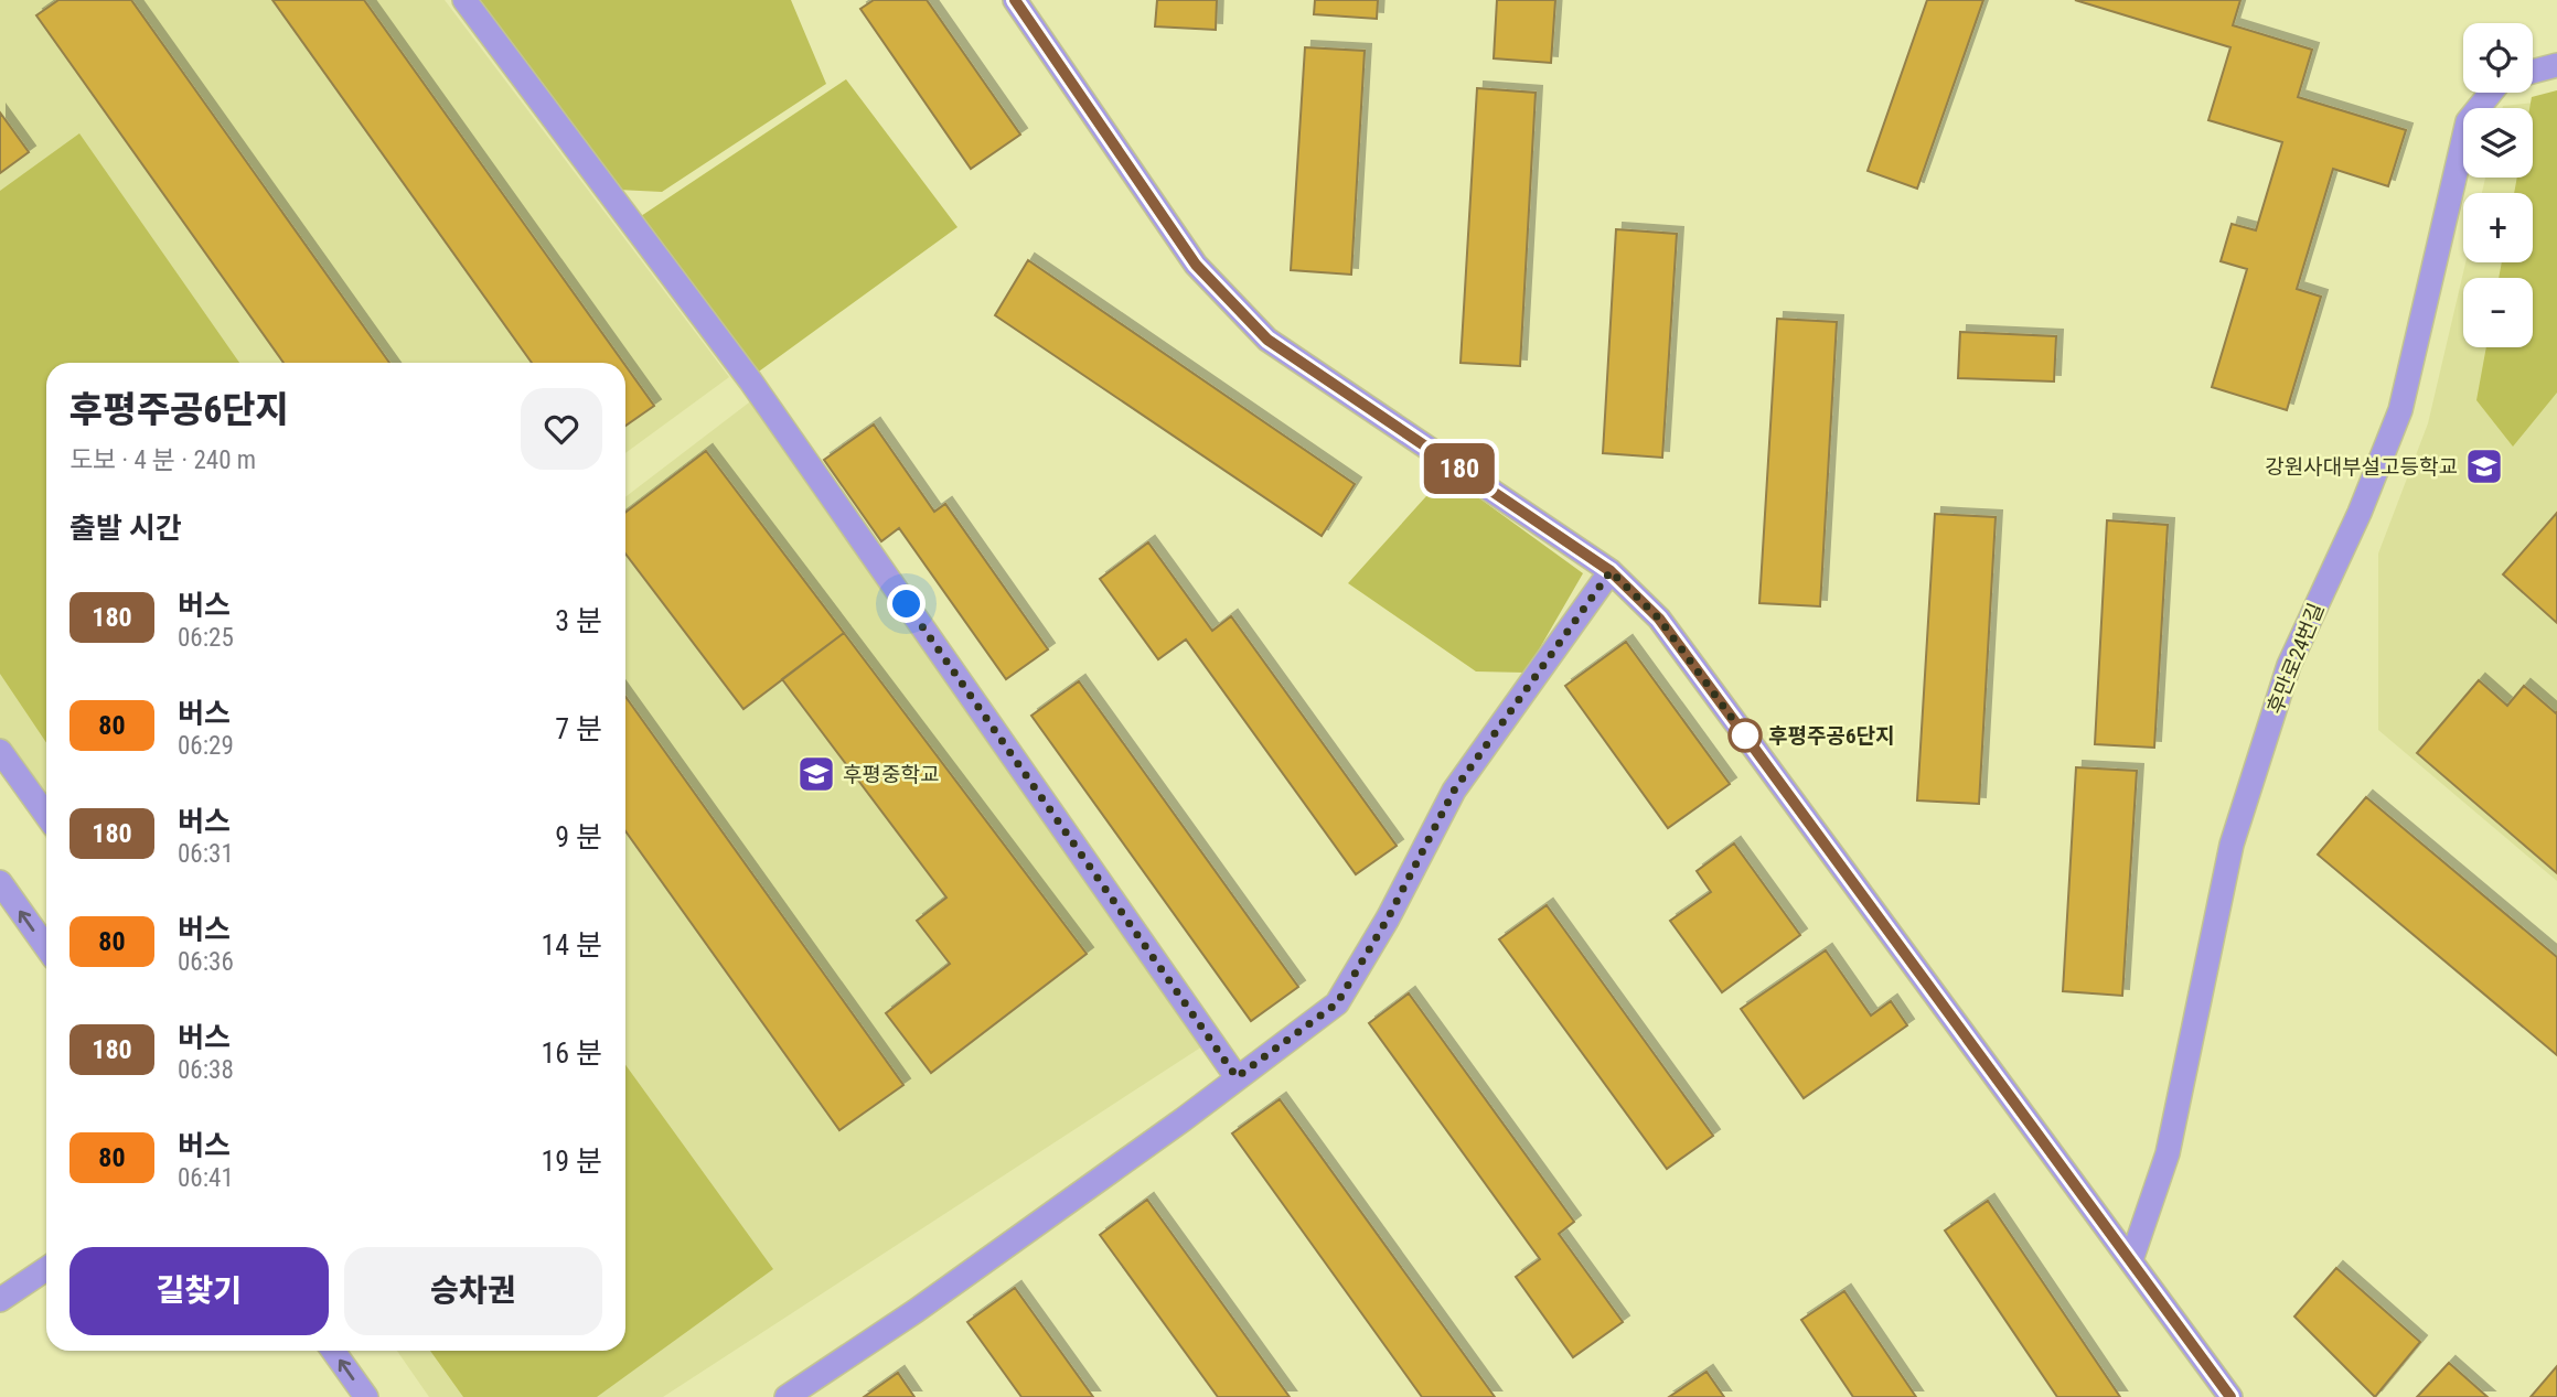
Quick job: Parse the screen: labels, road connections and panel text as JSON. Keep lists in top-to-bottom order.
{
  "streets": {
    "street": ["후만로24번길"]
  },
  "places": {
    "school or university": ["강원사대부설고등학교", "후평중학교"],
    "other": ["후평주공6단지"]
  },
  "lines": ["bus line 180"],
  "page": {
    "on_map": "180",
    "map_buttons": ["+", "−"],
    "heading": [
      ["후평주공6단지", "도보 · 4 분 · 240 m"],
      "출발 시간"
    ],
    "list": [
      {
        "mark": "180",
        "name": "버스",
        "note": "06:25",
        "value": "3 분"
      },
      {
        "mark": "80",
        "name": "버스",
        "note": "06:29",
        "value": "7 분"
      },
      {
        "mark": "180",
        "name": "버스",
        "note": "06:31",
        "value": "9 분"
      },
      {
        "mark": "80",
        "name": "버스",
        "note": "06:36",
        "value": "14 분"
      },
      {
        "mark": "180",
        "name": "버스",
        "note": "06:38",
        "value": "16 분"
      },
      {
        "mark": "80",
        "name": "버스",
        "note": "06:41",
        "value": "19 분"
      }
    ],
    "buttons": ["길찾기", "승차권"]
  }
}
